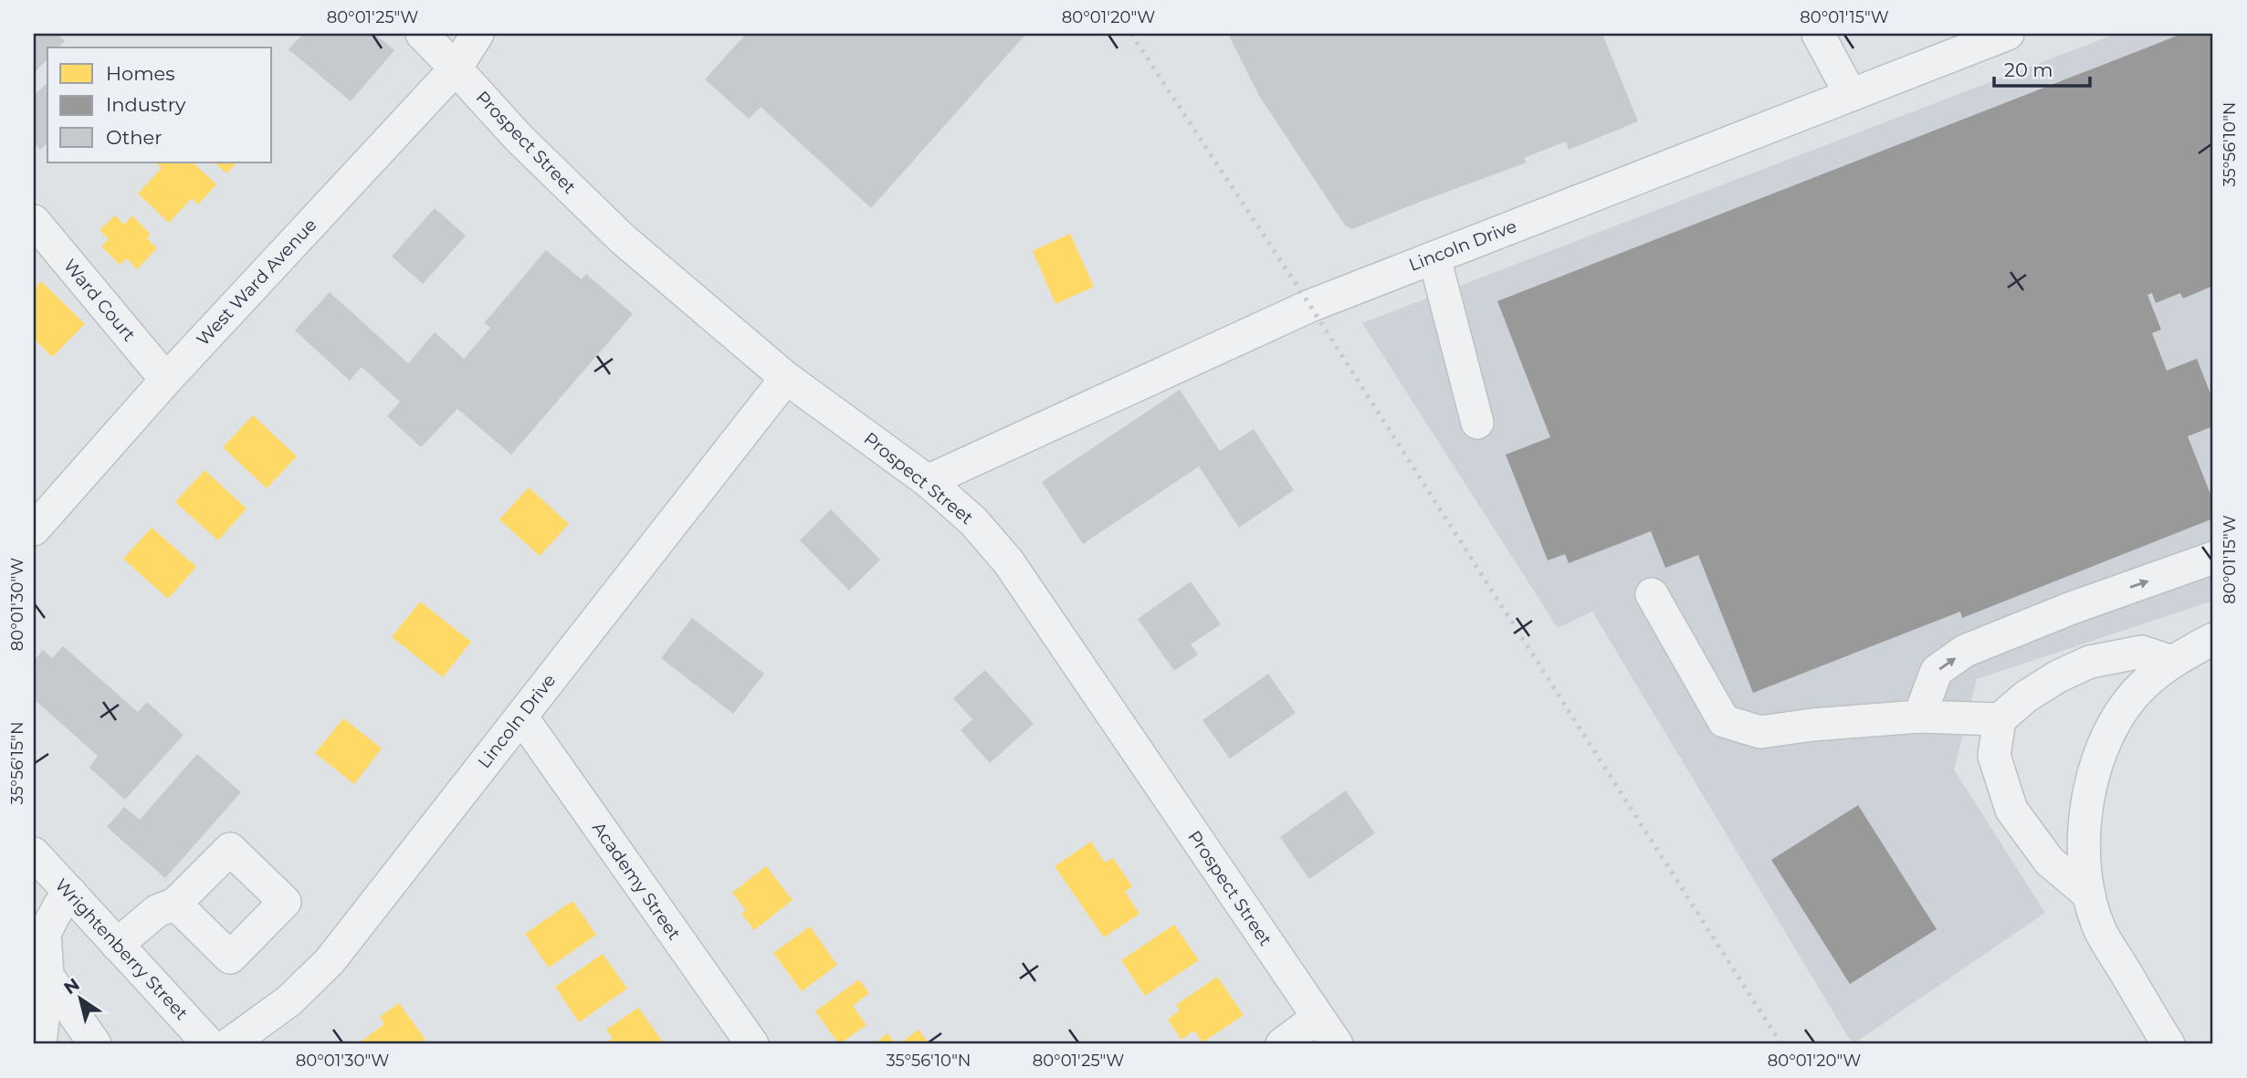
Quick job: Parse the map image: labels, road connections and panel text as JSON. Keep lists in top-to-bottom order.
{
  "streets": {
    "street": [
      "Prospect Street",
      "Lincoln Drive",
      "West Ward Avenue",
      "Ward Court",
      "Academy Street",
      "Wrightenberry Street"
    ]
  },
  "crossings": [
    ["Prospect Street", "Lincoln Drive"],
    ["Prospect Street", "West Ward Avenue"],
    ["Lincoln Drive", "Academy Street"],
    ["West Ward Avenue", "Ward Court"]
  ],
  "legend": ["Homes", "Industry", "Other"],
  "scale_bar": "20 m",
  "north": "top left",
  "coordinates": [
    "80°01'25\"W",
    "80°01'20\"W",
    "80°01'15\"W",
    "35°56'10\"N",
    "80°01'30\"W",
    "35°56'15\"N"
  ]
}
